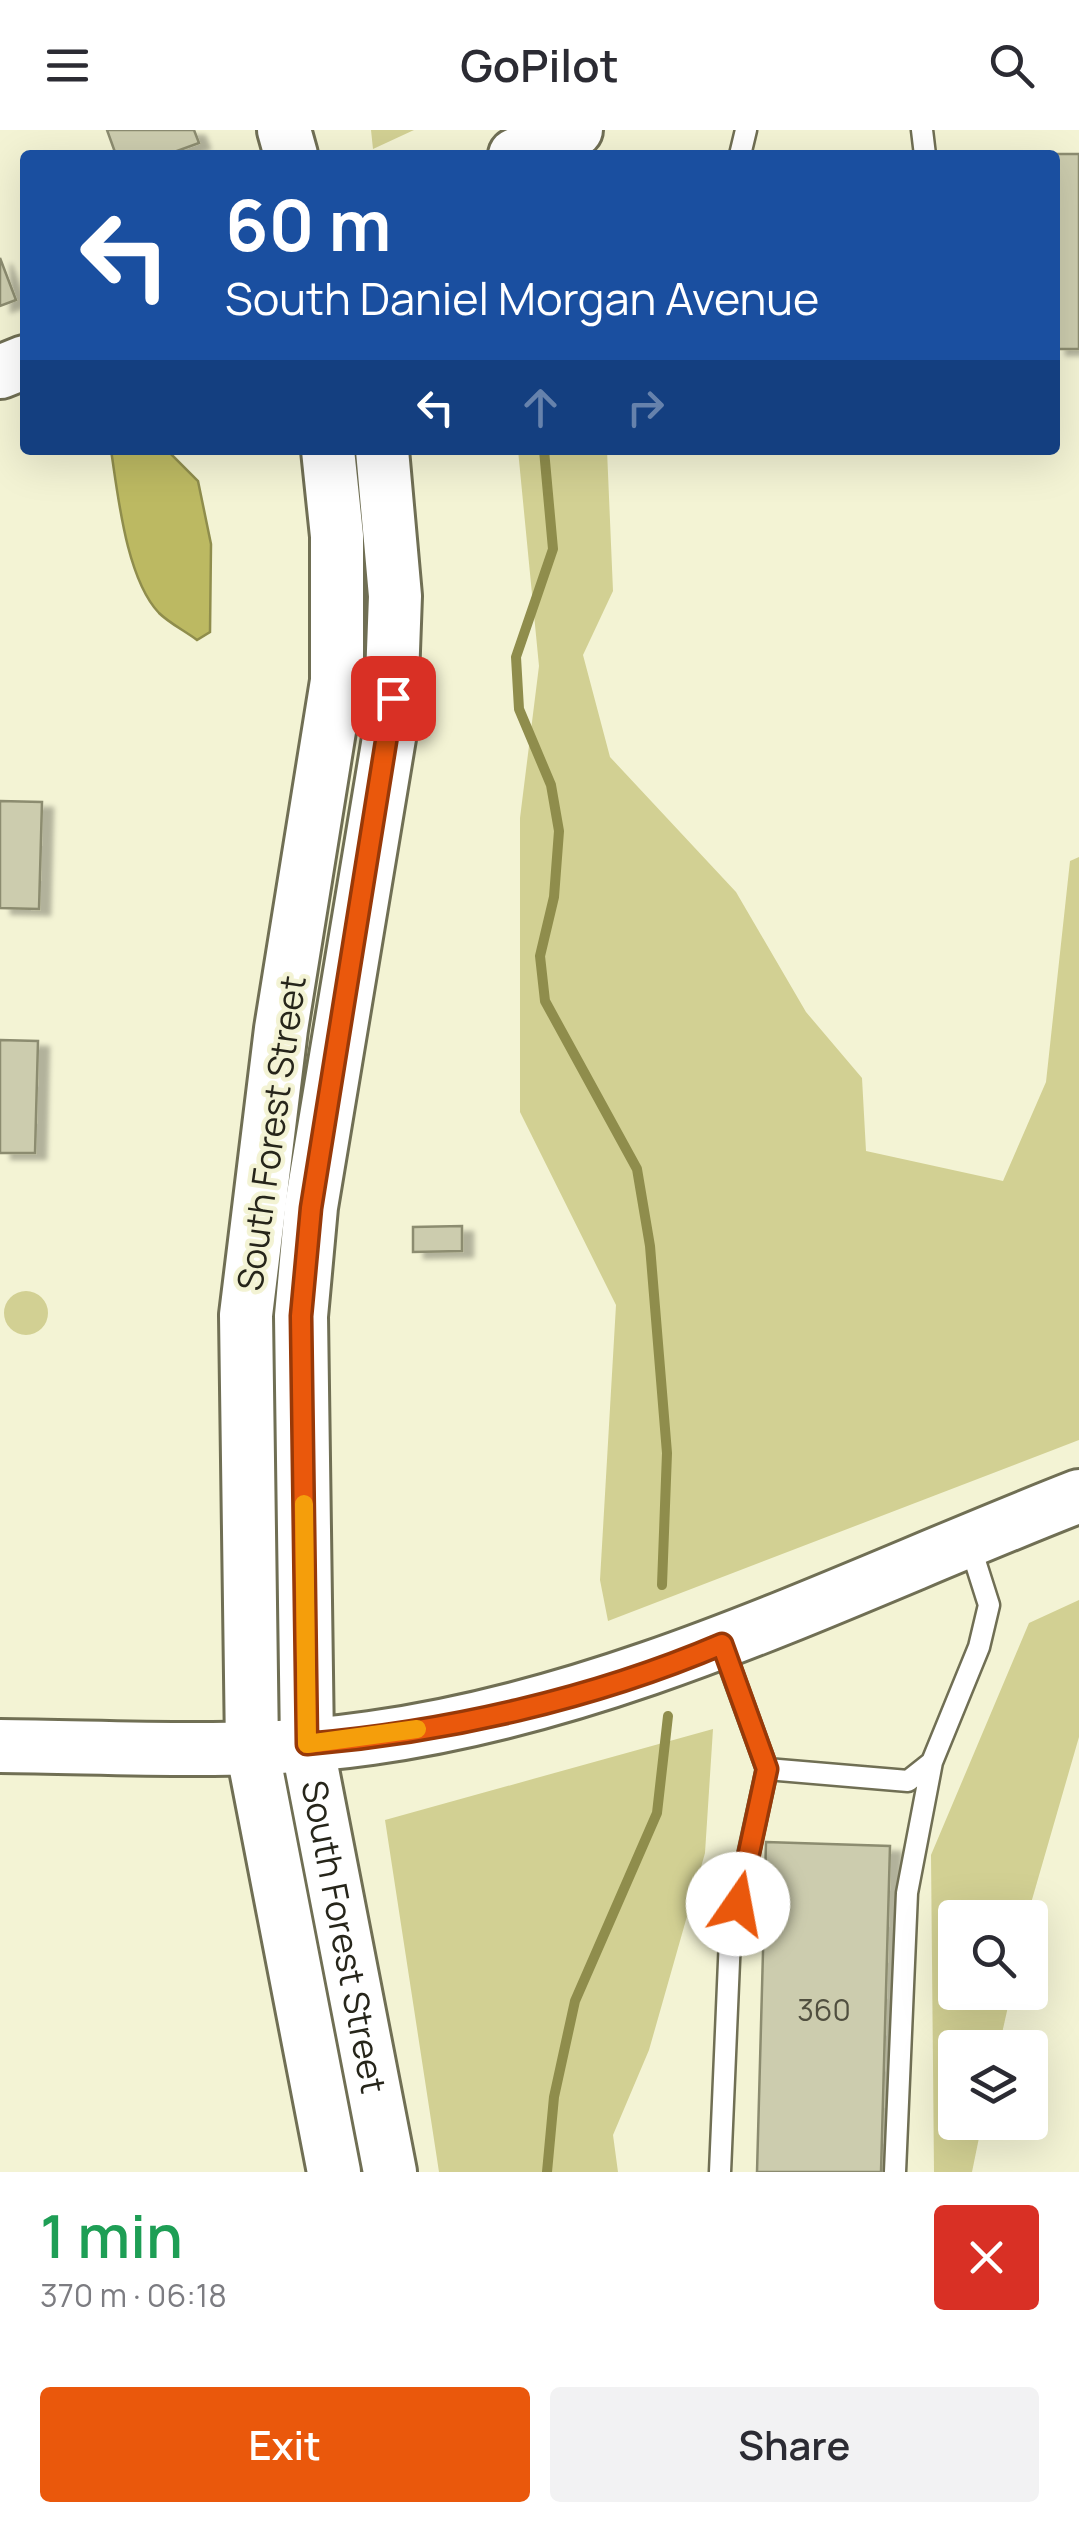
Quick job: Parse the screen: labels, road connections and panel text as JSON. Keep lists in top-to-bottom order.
{
  "streets": {
    "street": ["South Forest Street"]
  },
  "house_numbers": ["360"],
  "page": {
    "header": "GoPilot",
    "turn": ["60 m", "South Daniel Morgan Avenue"],
    "heading": ["1 min", "370 m · 06:18"],
    "buttons": ["Exit", "Share"]
  }
}
